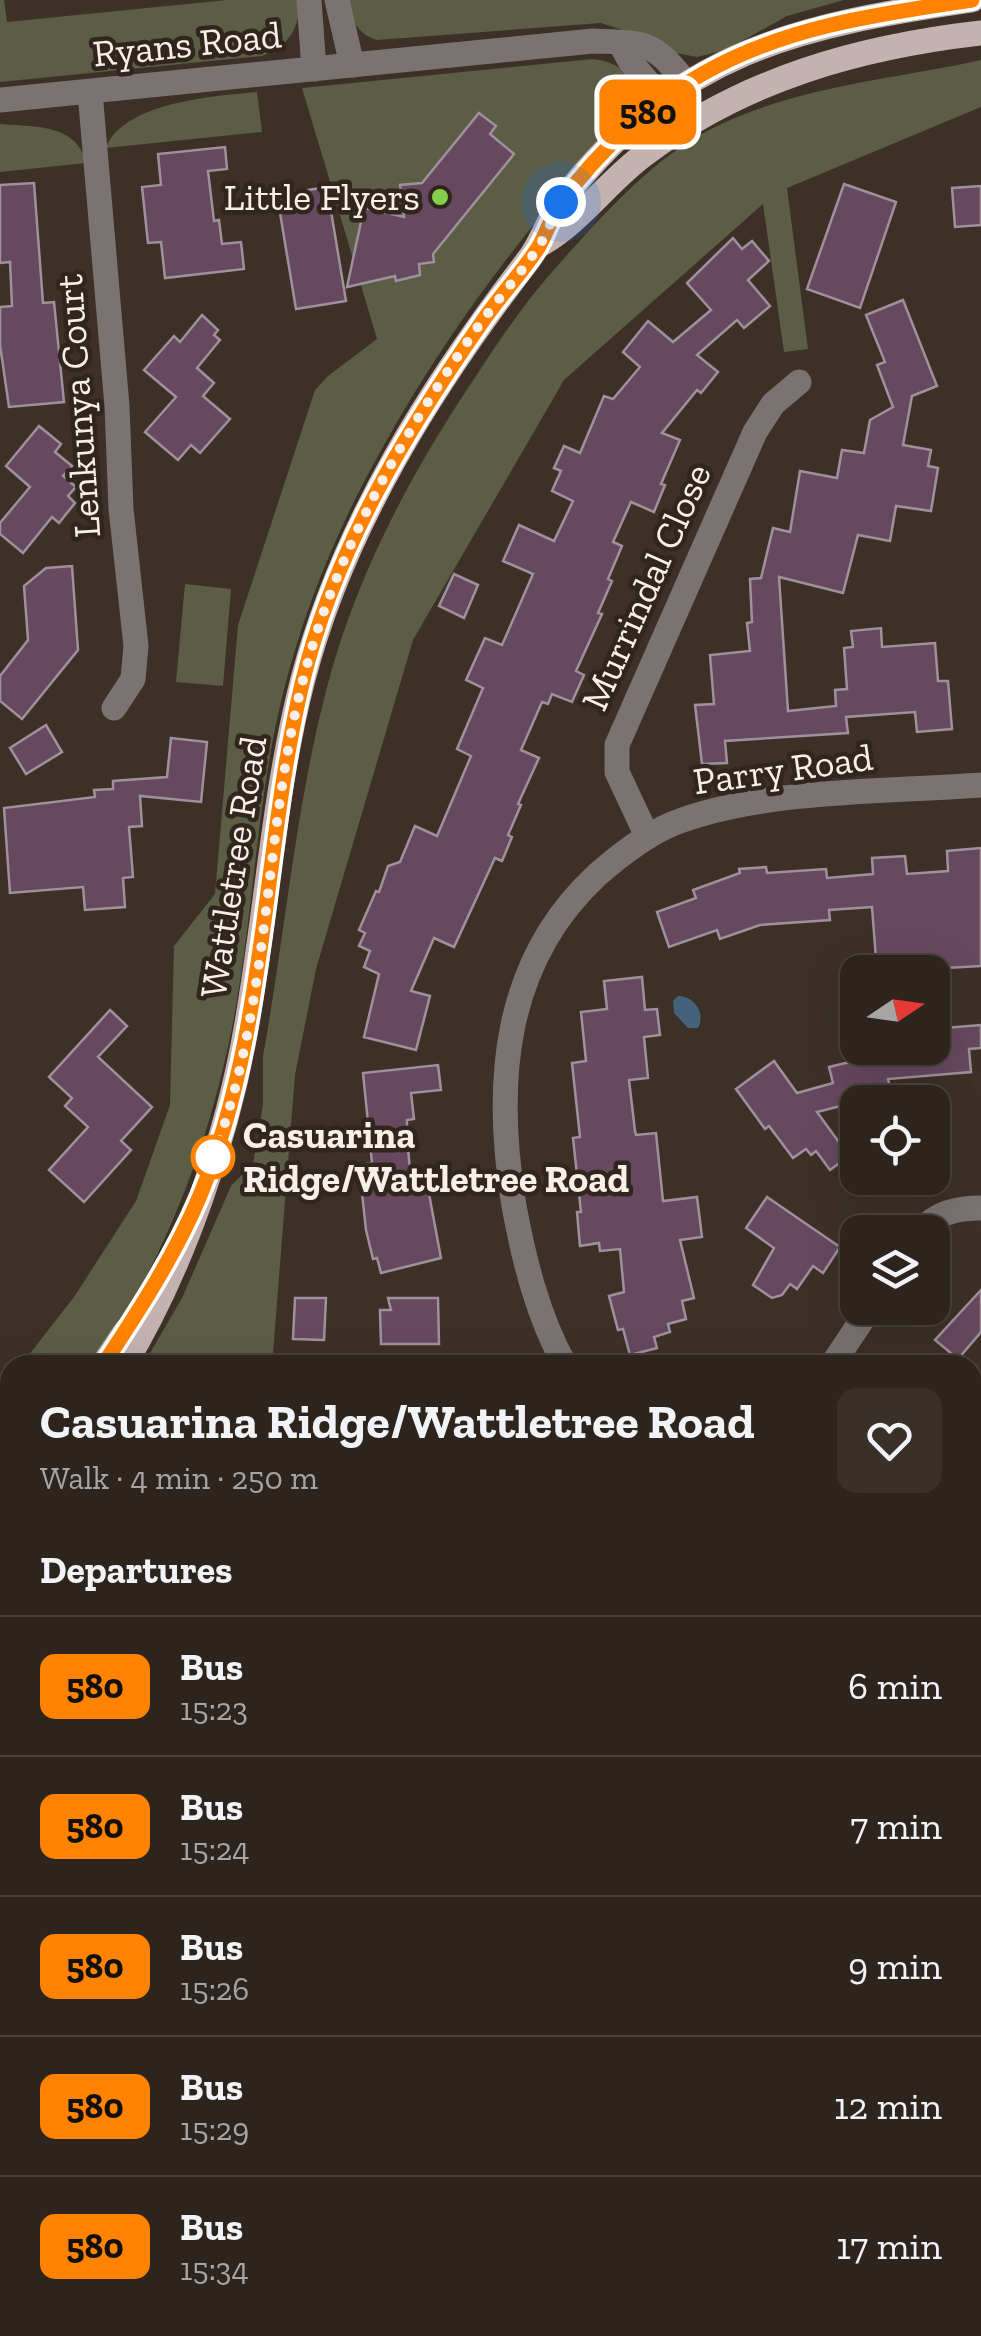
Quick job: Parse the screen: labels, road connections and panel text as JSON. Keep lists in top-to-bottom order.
{
  "streets": {
    "main road": ["Wattletree Road"],
    "street": [
      "Ryans Road",
      "Lenkunya Court",
      "Murrindal Close",
      "Parry Road"
    ]
  },
  "crossings": [
    ["Ryans Road", "Lenkunya Court"],
    ["Murrindal Close", "Parry Road"]
  ],
  "places": ["Little Flyers", "Casuarina Ridge/Wattletree Road"],
  "lines": ["bus line 580"],
  "north": "right",
  "page": {
    "on_map": "580",
    "heading": [
      ["Casuarina Ridge/Wattletree Road", "Walk · 4 min · 250 m"],
      "Departures"
    ],
    "list": [
      {
        "mark": "580",
        "name": "Bus",
        "note": "15:23",
        "value": "6 min"
      },
      {
        "mark": "580",
        "name": "Bus",
        "note": "15:24",
        "value": "7 min"
      },
      {
        "mark": "580",
        "name": "Bus",
        "note": "15:26",
        "value": "9 min"
      },
      {
        "mark": "580",
        "name": "Bus",
        "note": "15:29",
        "value": "12 min"
      },
      {
        "mark": "580",
        "name": "Bus",
        "note": "15:34",
        "value": "17 min"
      }
    ]
  }
}
